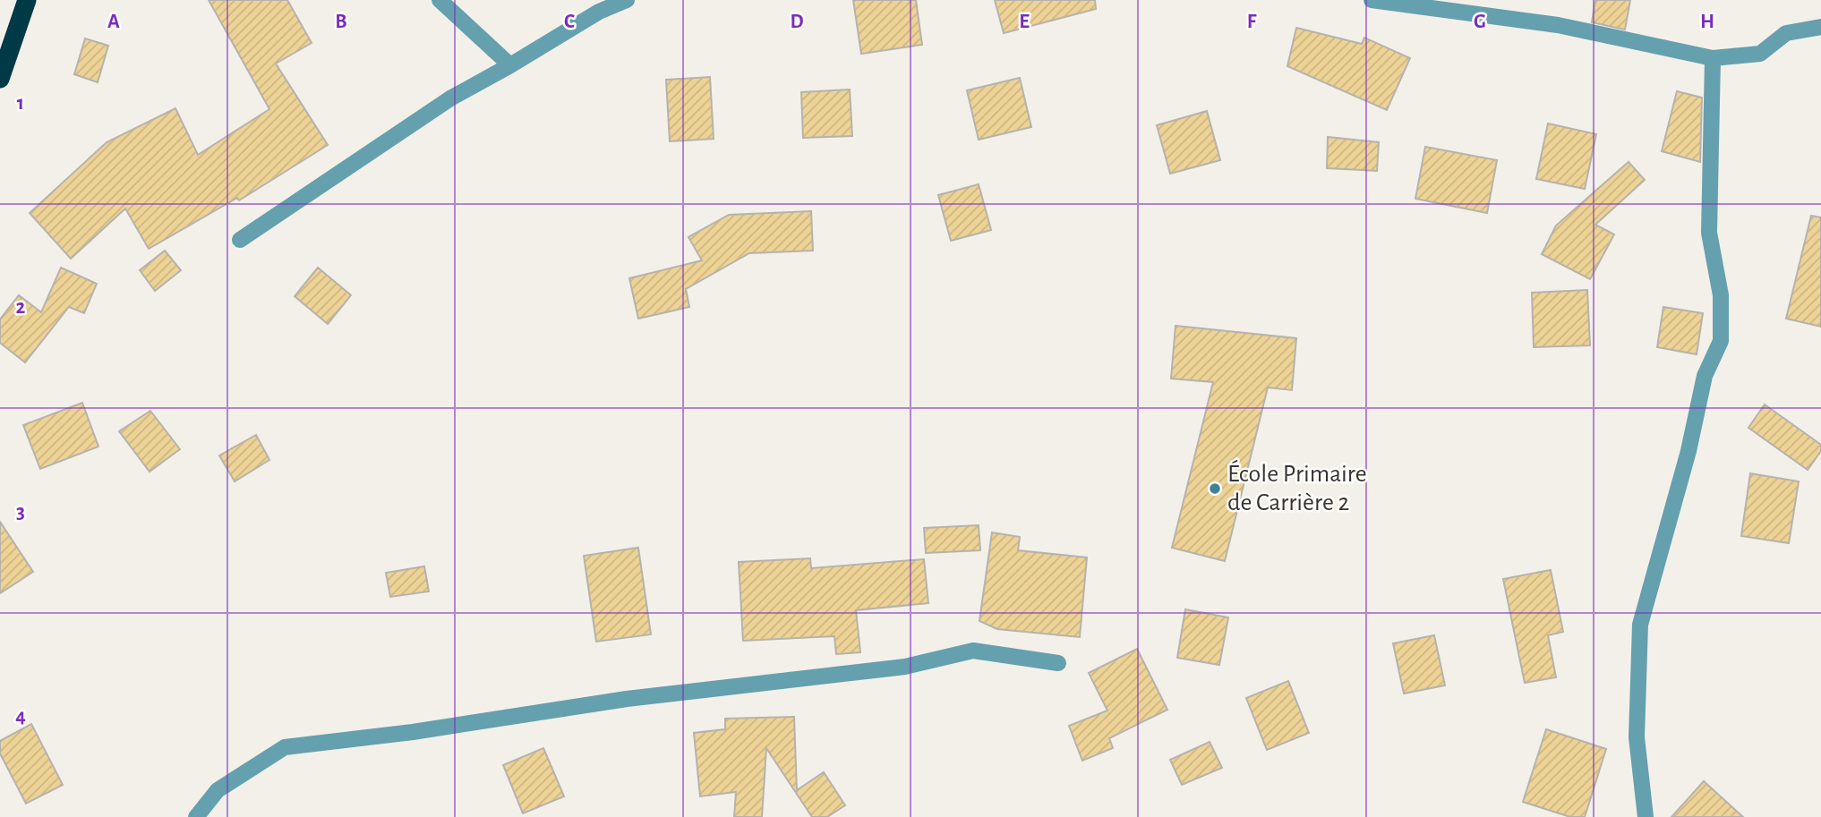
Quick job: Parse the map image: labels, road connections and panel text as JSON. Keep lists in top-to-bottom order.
{
  "places": ["École Primaire de Carrière 2"],
  "grid": {
    "columns": [
      "A",
      "B",
      "C",
      "D",
      "E",
      "F",
      "G",
      "H"
    ],
    "rows": [
      "1",
      "2",
      "3",
      "4"
    ]
  }
}
